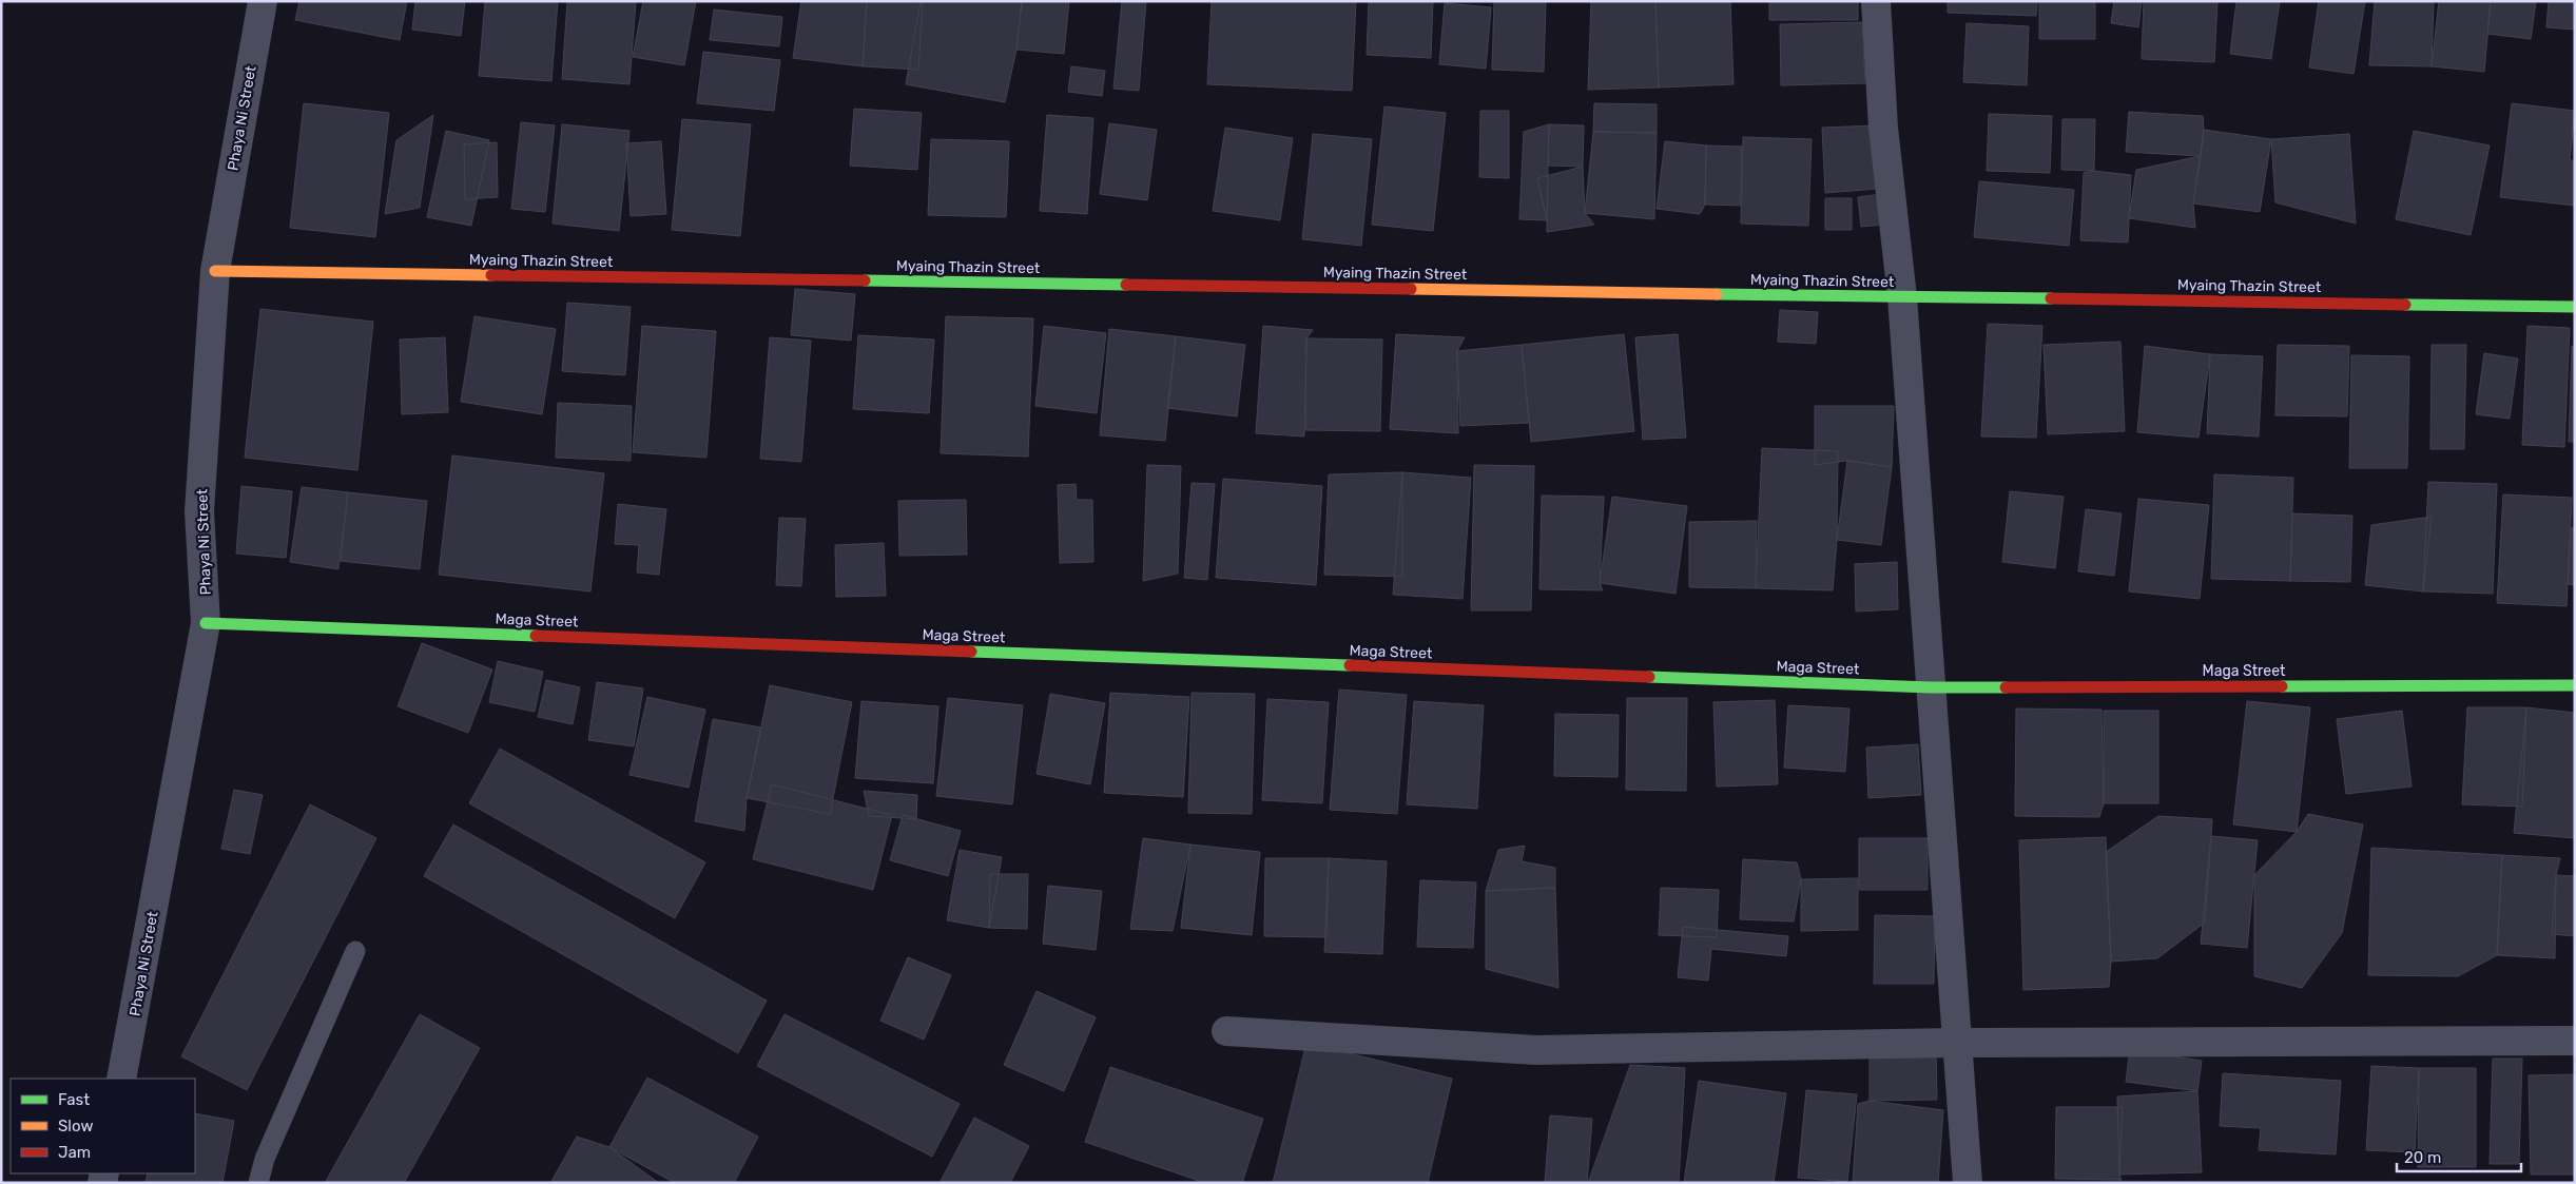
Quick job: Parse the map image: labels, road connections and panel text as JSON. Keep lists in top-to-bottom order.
{
  "streets": {
    "street": ["Phaya Ni Street", "Myaing Thazin Street", "Maga Street"]
  },
  "crossings": [
    ["Phaya Ni Street", "Myaing Thazin Street"],
    ["Phaya Ni Street", "Maga Street"]
  ],
  "legend": ["Fast", "Slow", "Jam"],
  "scale_bar": "20 m"
}
